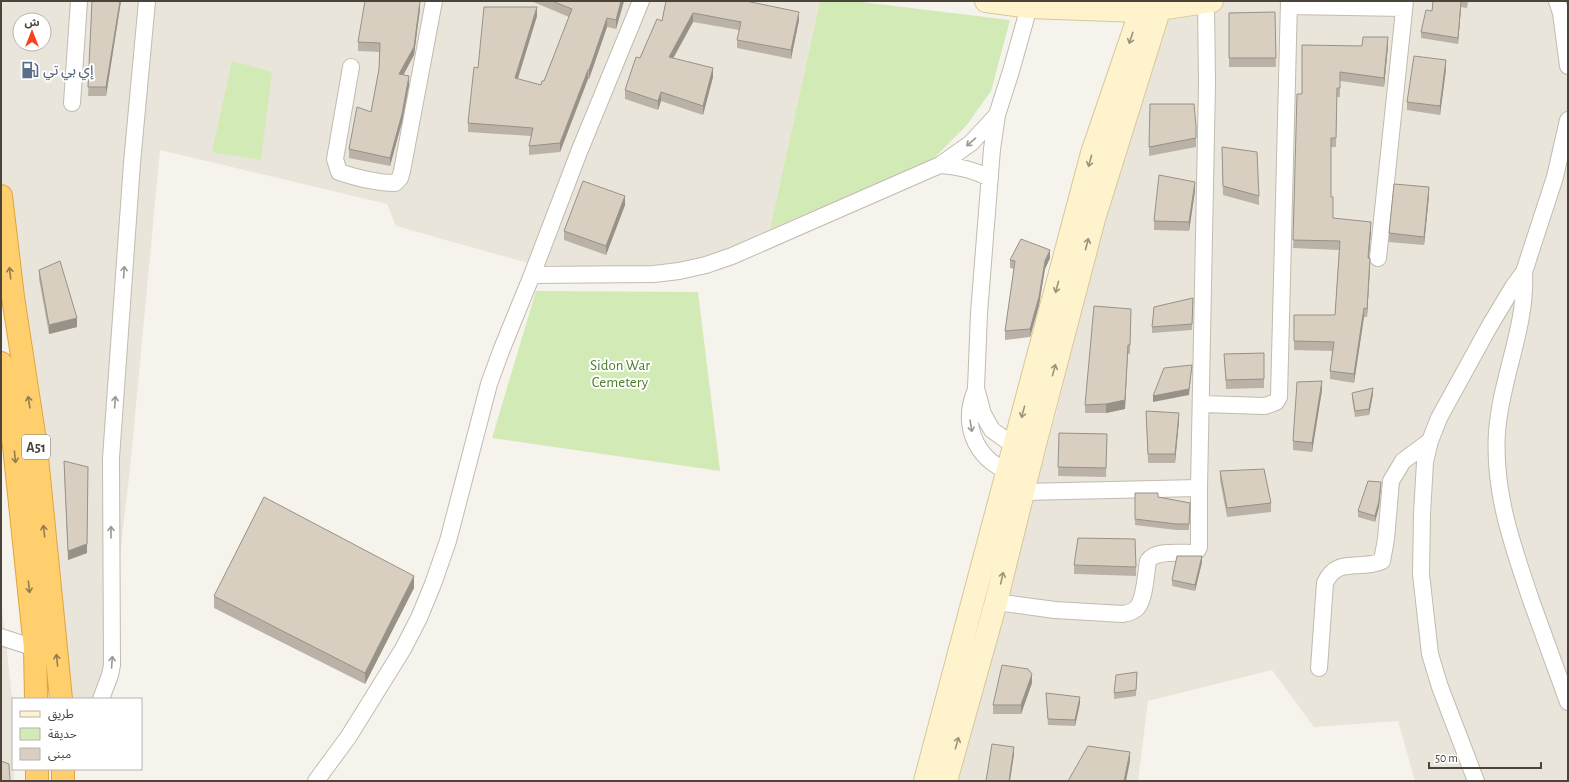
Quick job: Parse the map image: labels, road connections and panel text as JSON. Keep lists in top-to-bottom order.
{
  "streets": {
    "highway": ["A51"]
  },
  "parks": ["Sidon War Cemetery"],
  "places": {
    "fuel station": ["إي بي تي"]
  },
  "legend": ["طريق", "حديقة", "مبنى"],
  "scale_bar": "50 m",
  "north": "top"
}
